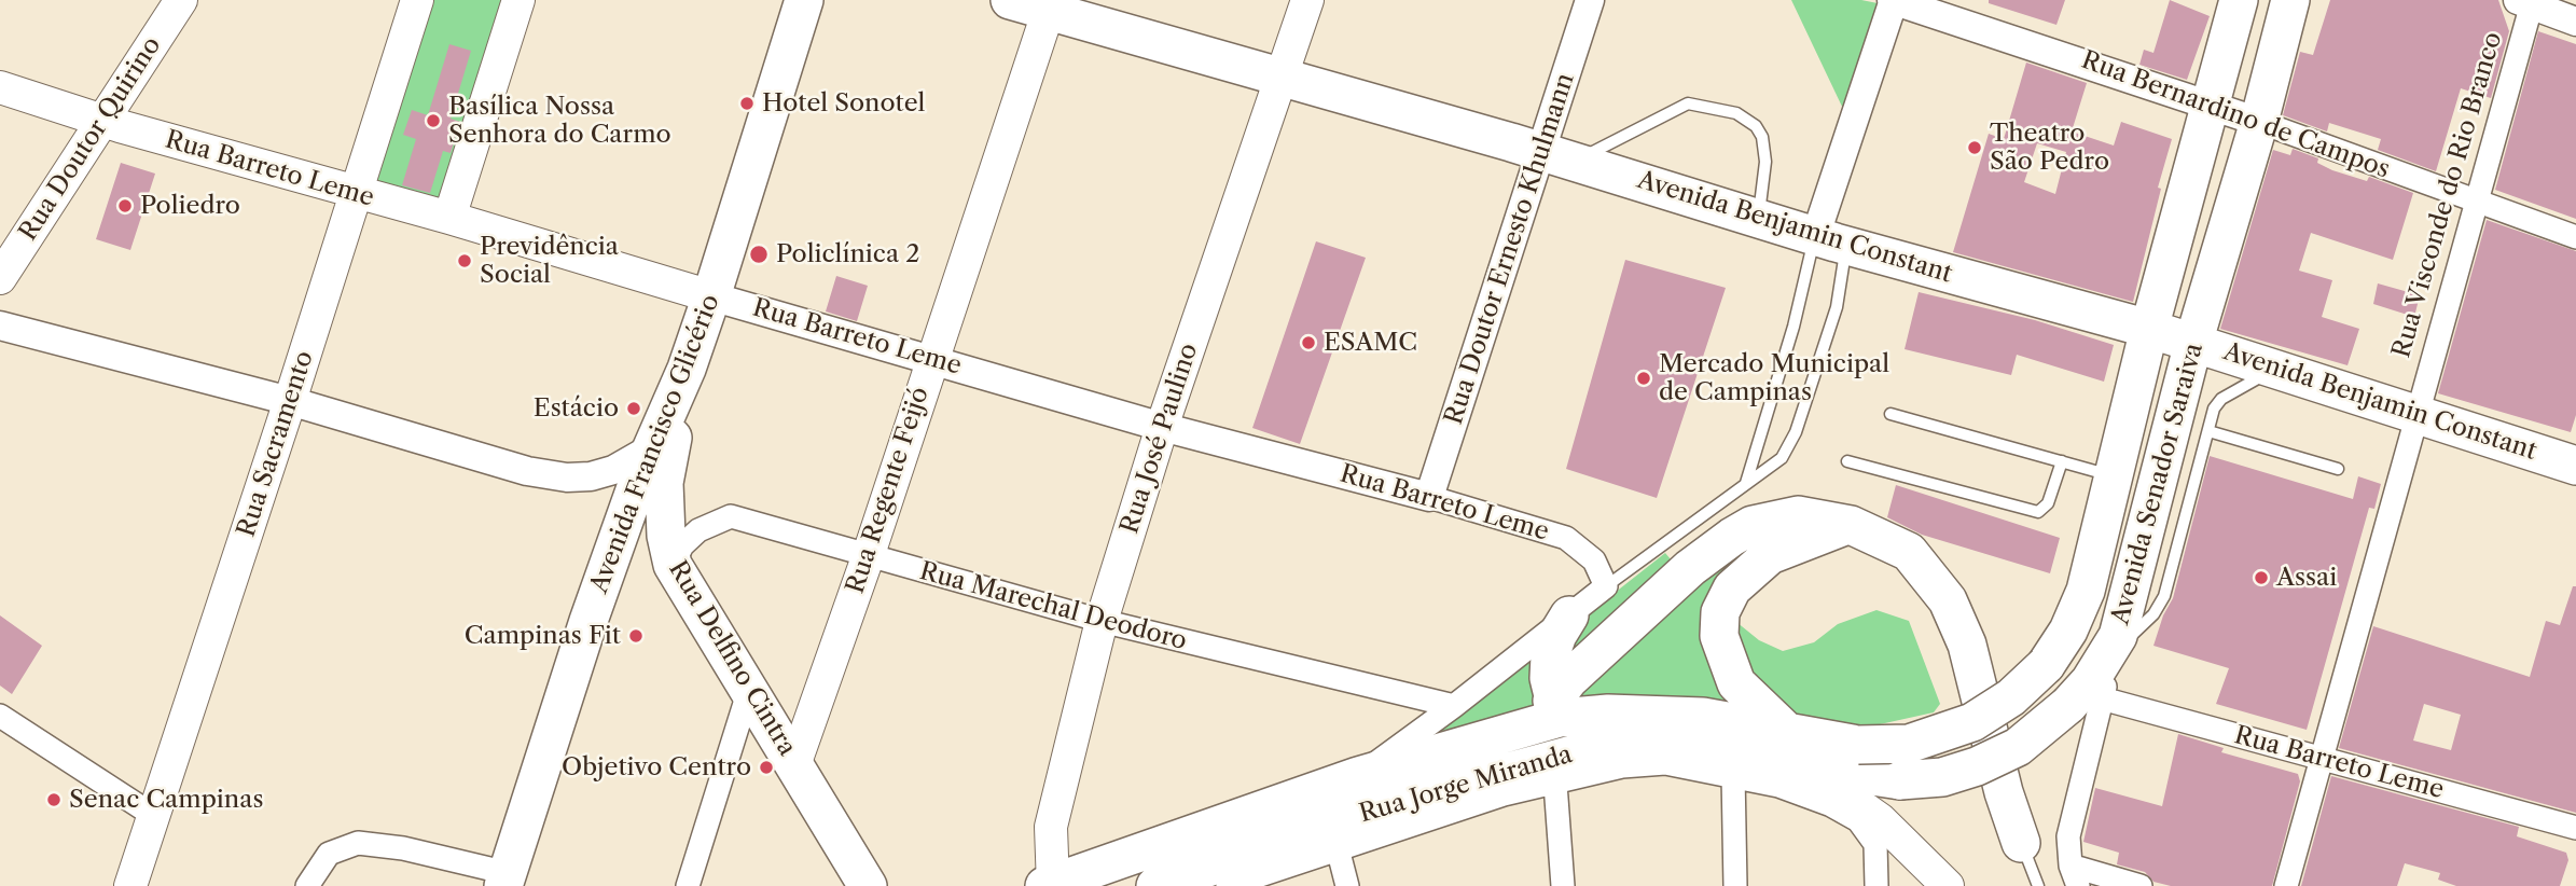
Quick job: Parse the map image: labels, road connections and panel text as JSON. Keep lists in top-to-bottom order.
{
  "streets": {
    "main road": [
      "Rua Doutor Quirino",
      "Rua Barreto Leme",
      "Avenida Benjamin Constant",
      "Rua José Paulino",
      "Rua Sacramento",
      "Avenida Francisco Glicério",
      "Avenida Senador Saraiva",
      "Rua Regente Feijó",
      "Rua Delfino Cintra",
      "Rua Jorge Miranda"
    ],
    "street": [
      "Rua Bernardino de Campos",
      "Rua Visconde do Rio Branco",
      "Rua Doutor Ernesto Khulmann",
      "Rua Marechal Deodoro"
    ]
  },
  "crossings": [
    ["Rua Bernardino de Campos", "Rua Visconde do Rio Branco"],
    ["Rua Bernardino de Campos", "Avenida Senador Saraiva"],
    ["Rua Doutor Quirino", "Rua Barreto Leme"],
    ["Rua Barreto Leme", "Rua Visconde do Rio Branco"],
    ["Rua Barreto Leme", "Rua Doutor Ernesto Khulmann"],
    ["Rua Barreto Leme", "Rua José Paulino"],
    ["Rua Barreto Leme", "Rua Sacramento"],
    ["Rua Barreto Leme", "Avenida Francisco Glicério"],
    ["Rua Barreto Leme", "Avenida Senador Saraiva"],
    ["Rua Barreto Leme", "Rua Regente Feijó"],
    ["Rua Barreto Leme", "Rua Jorge Miranda"],
    ["Rua Visconde do Rio Branco", "Avenida Benjamin Constant"],
    ["Avenida Benjamin Constant", "Rua Doutor Ernesto Khulmann"],
    ["Avenida Benjamin Constant", "Rua José Paulino"],
    ["Avenida Benjamin Constant", "Avenida Senador Saraiva"],
    ["Avenida Benjamin Constant", "Rua Regente Feijó"],
    ["Rua José Paulino", "Rua Marechal Deodoro"],
    ["Rua José Paulino", "Rua Jorge Miranda"],
    ["Avenida Francisco Glicério", "Rua Delfino Cintra"],
    ["Avenida Senador Saraiva", "Rua Jorge Miranda"],
    ["Rua Regente Feijó", "Rua Marechal Deodoro"],
    ["Rua Regente Feijó", "Rua Delfino Cintra"],
    ["Rua Marechal Deodoro", "Rua Delfino Cintra"],
    ["Rua Marechal Deodoro", "Rua Jorge Miranda"]
  ],
  "places": [
    "Hotel Sonotel",
    "Basílica Nossa Senhora do Carmo",
    "Theatro São Pedro",
    "Poliedro",
    "Policlínica 2",
    "Previdência Social",
    "ESAMC",
    "Mercado Municipal de Campinas",
    "Estácio",
    "Assai",
    "Campinas Fit",
    "Objetivo Centro",
    "Senac Campinas"
  ]
}
